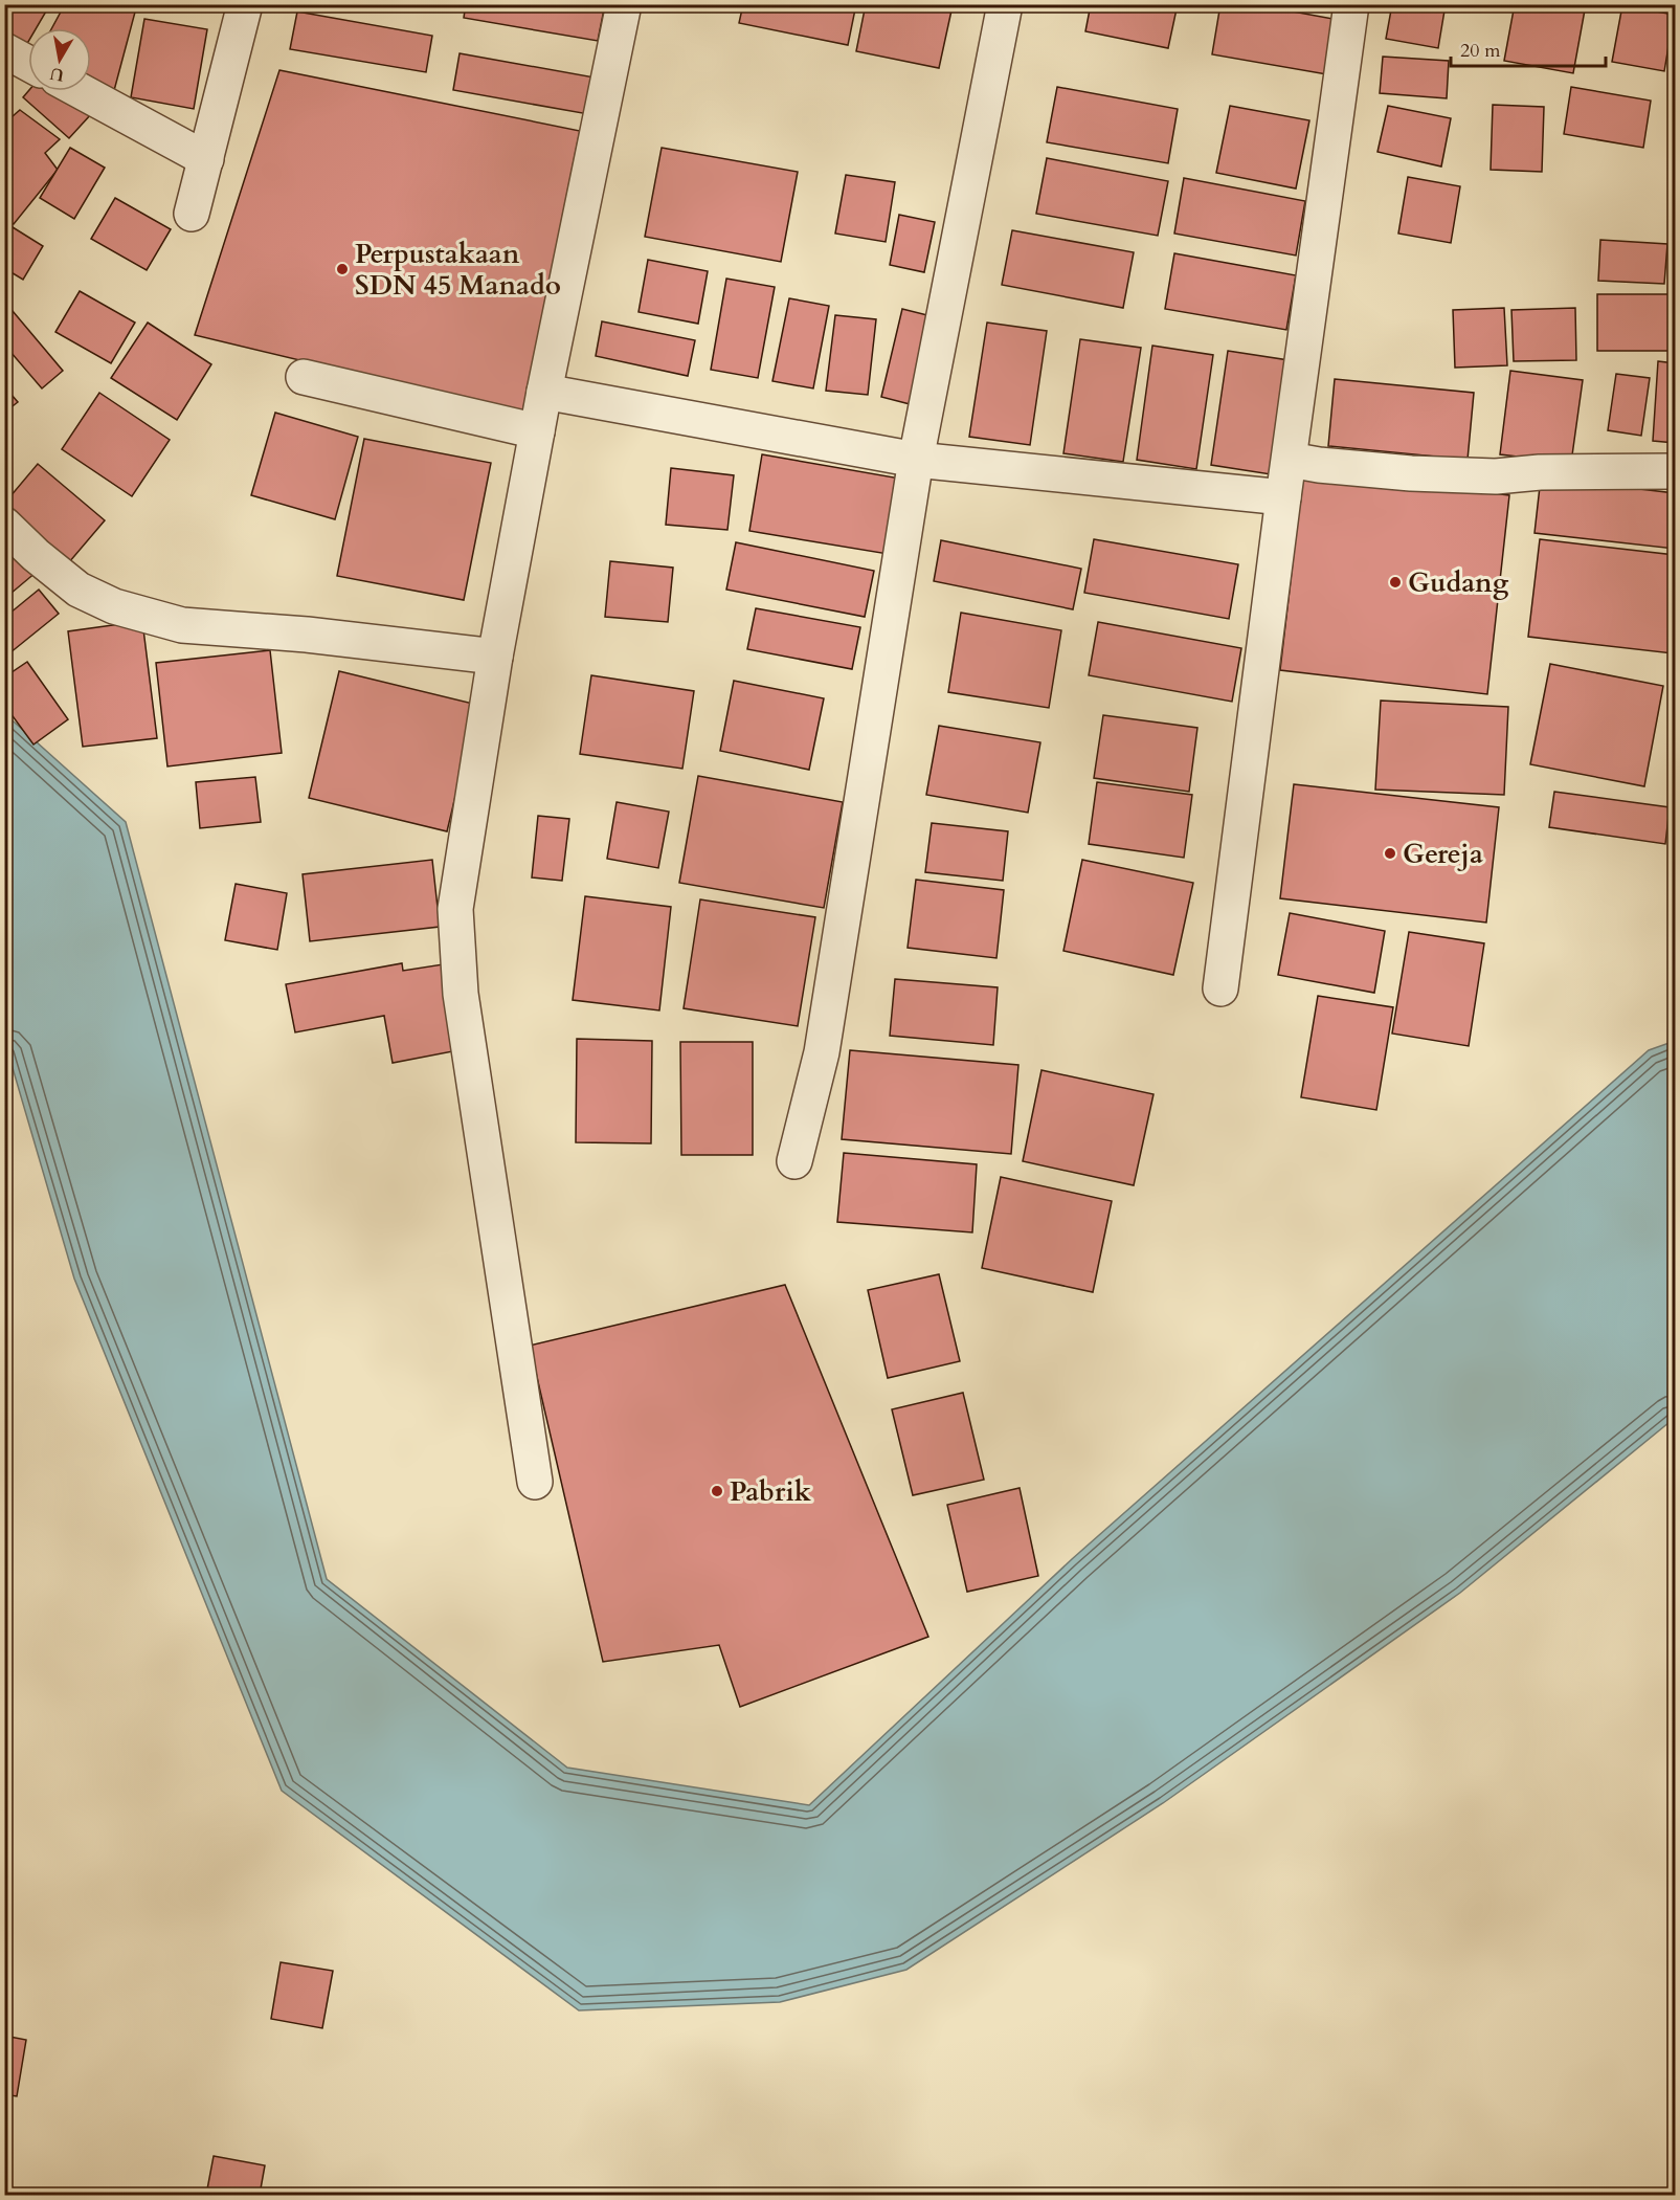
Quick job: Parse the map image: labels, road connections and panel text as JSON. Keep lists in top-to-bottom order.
{
  "places": [
    "Perpustakaan SDN 45 Manado",
    "Gudang",
    "Gereja",
    "Pabrik"
  ],
  "scale_bar": "20 m",
  "north": "bottom"
}
